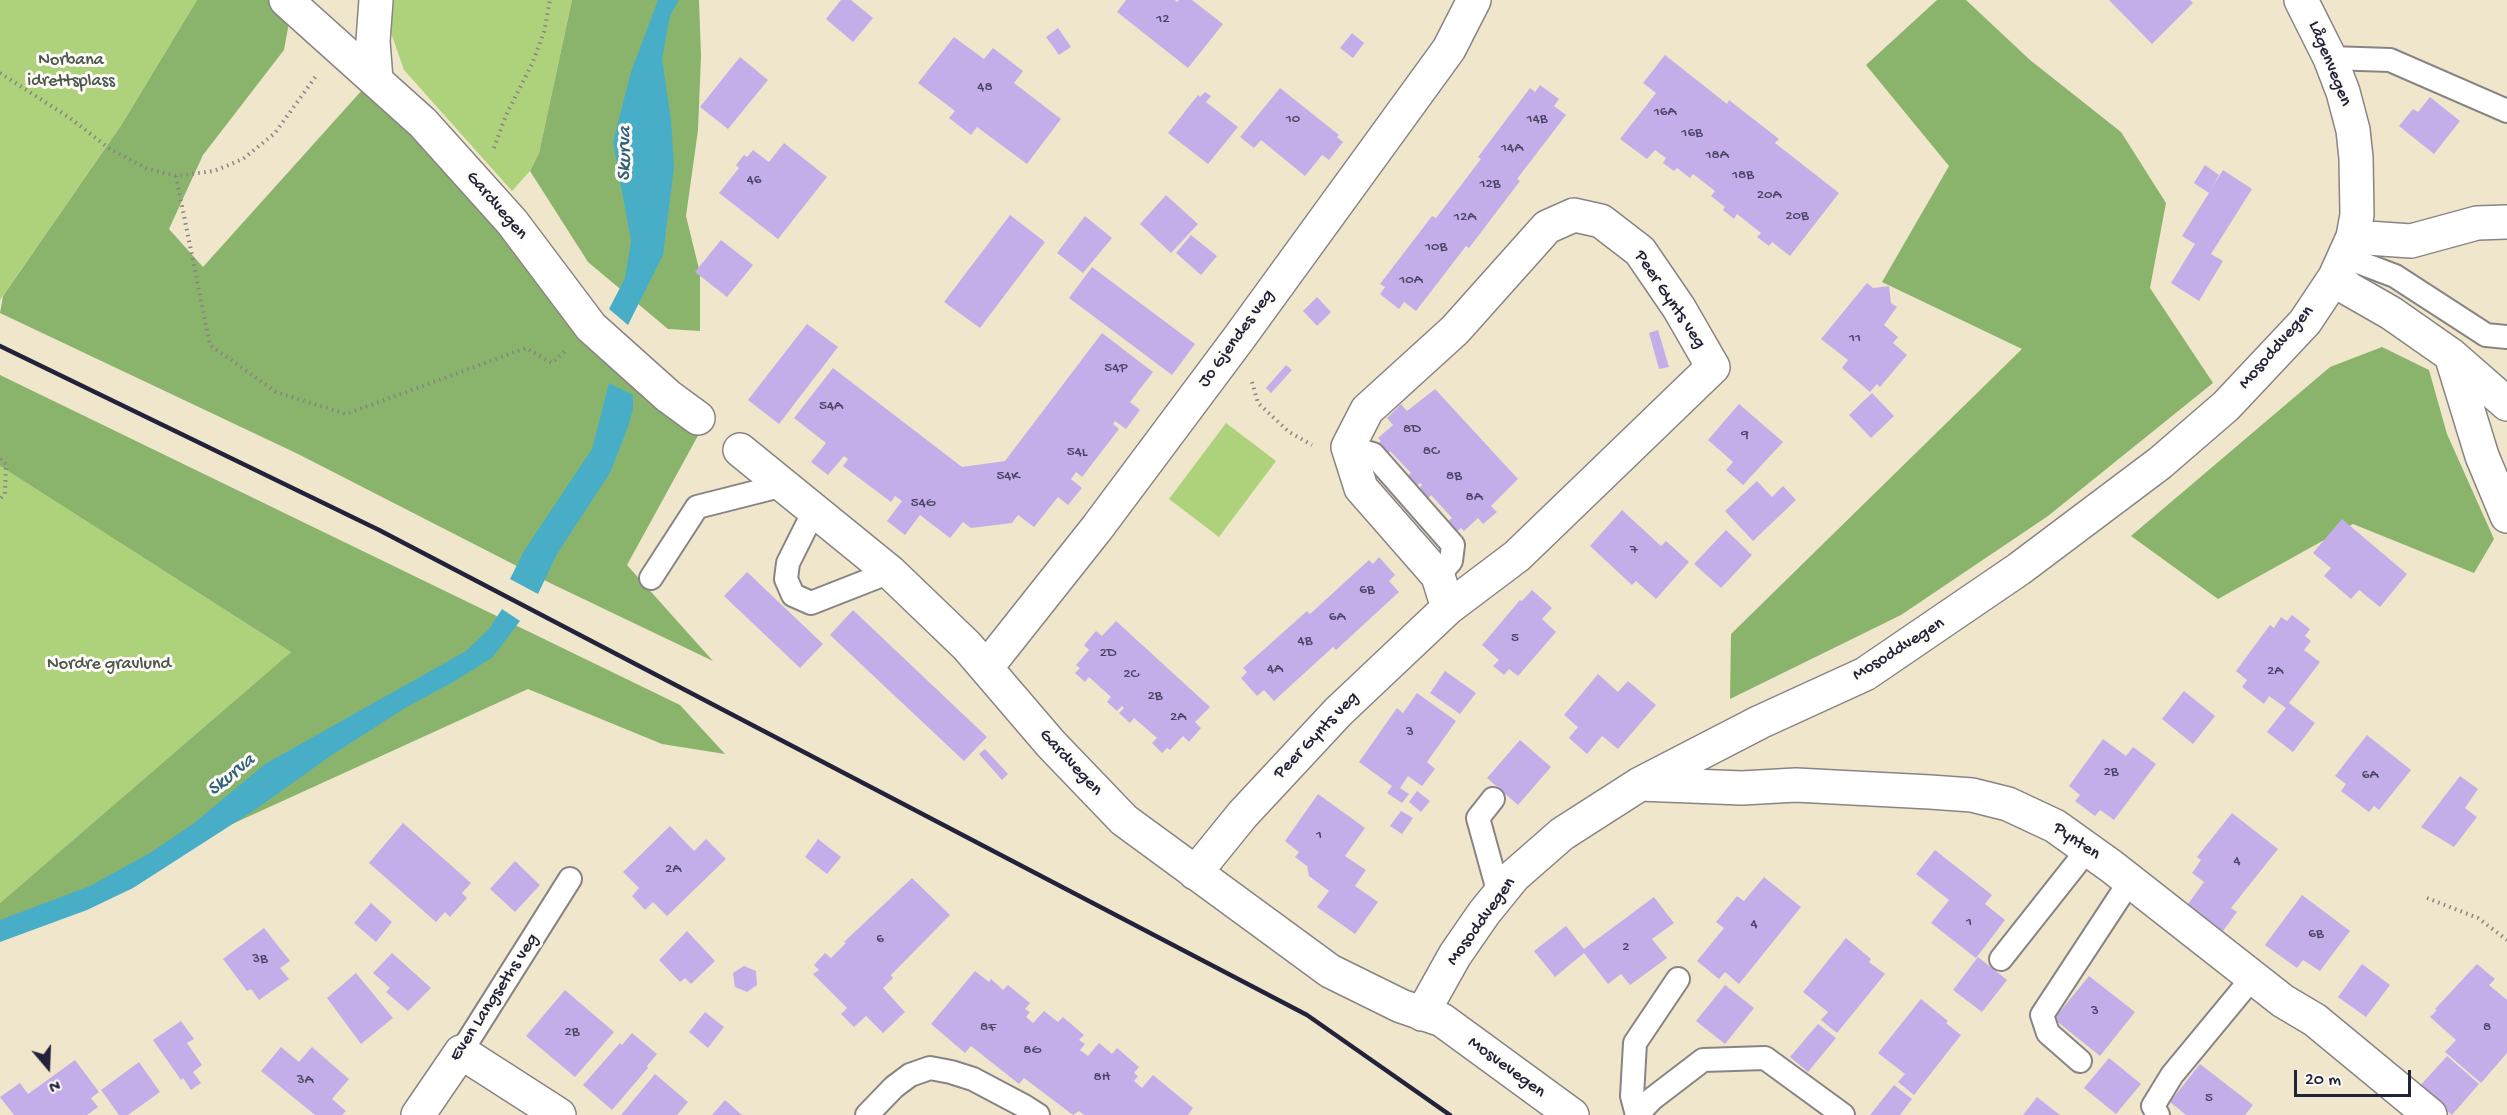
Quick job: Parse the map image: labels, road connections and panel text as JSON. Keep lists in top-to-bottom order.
{
  "streets": {
    "street": [
      "Lågenvegen",
      "Gardvegen",
      "Peer Gynts veg",
      "Jo Gjendes veg",
      "Mosoddvegen",
      "Pynten",
      "Even Langseths veg",
      "Mosvevegen"
    ]
  },
  "crossings": [
    ["Lågenvegen", "Mosoddvegen"],
    ["Gardvegen", "Peer Gynts veg"],
    ["Gardvegen", "Jo Gjendes veg"],
    ["Gardvegen", "Mosoddvegen"],
    ["Gardvegen", "Mosvevegen"],
    ["Mosoddvegen", "Pynten"],
    ["Mosoddvegen", "Mosvevegen"]
  ],
  "water": ["Skurva"],
  "parks": ["Norbana idrettsplass", "Nordre gravlund"],
  "house_numbers": [
    "12",
    "48",
    "16A",
    "10",
    "14B",
    "16B",
    "14A",
    "18A",
    "18B",
    "46",
    "12B",
    "20A",
    "20B",
    "12A",
    "10B",
    "10A",
    "11",
    "54P",
    "54A",
    "8D",
    "9",
    "8C",
    "54L",
    "54K",
    "8B",
    "8A",
    "54G",
    "7",
    "6B",
    "6A",
    "5",
    "4B",
    "2D",
    "4A",
    "2A",
    "2C",
    "2B",
    "2A",
    "3",
    "2B",
    "6A",
    "1",
    "4",
    "2A",
    "1",
    "4",
    "6B",
    "6",
    "2",
    "3B",
    "3",
    "8F",
    "8",
    "2B",
    "8G",
    "8H",
    "3A",
    "5"
  ],
  "scale_bar": "20 m",
  "north": "bottom"
}
